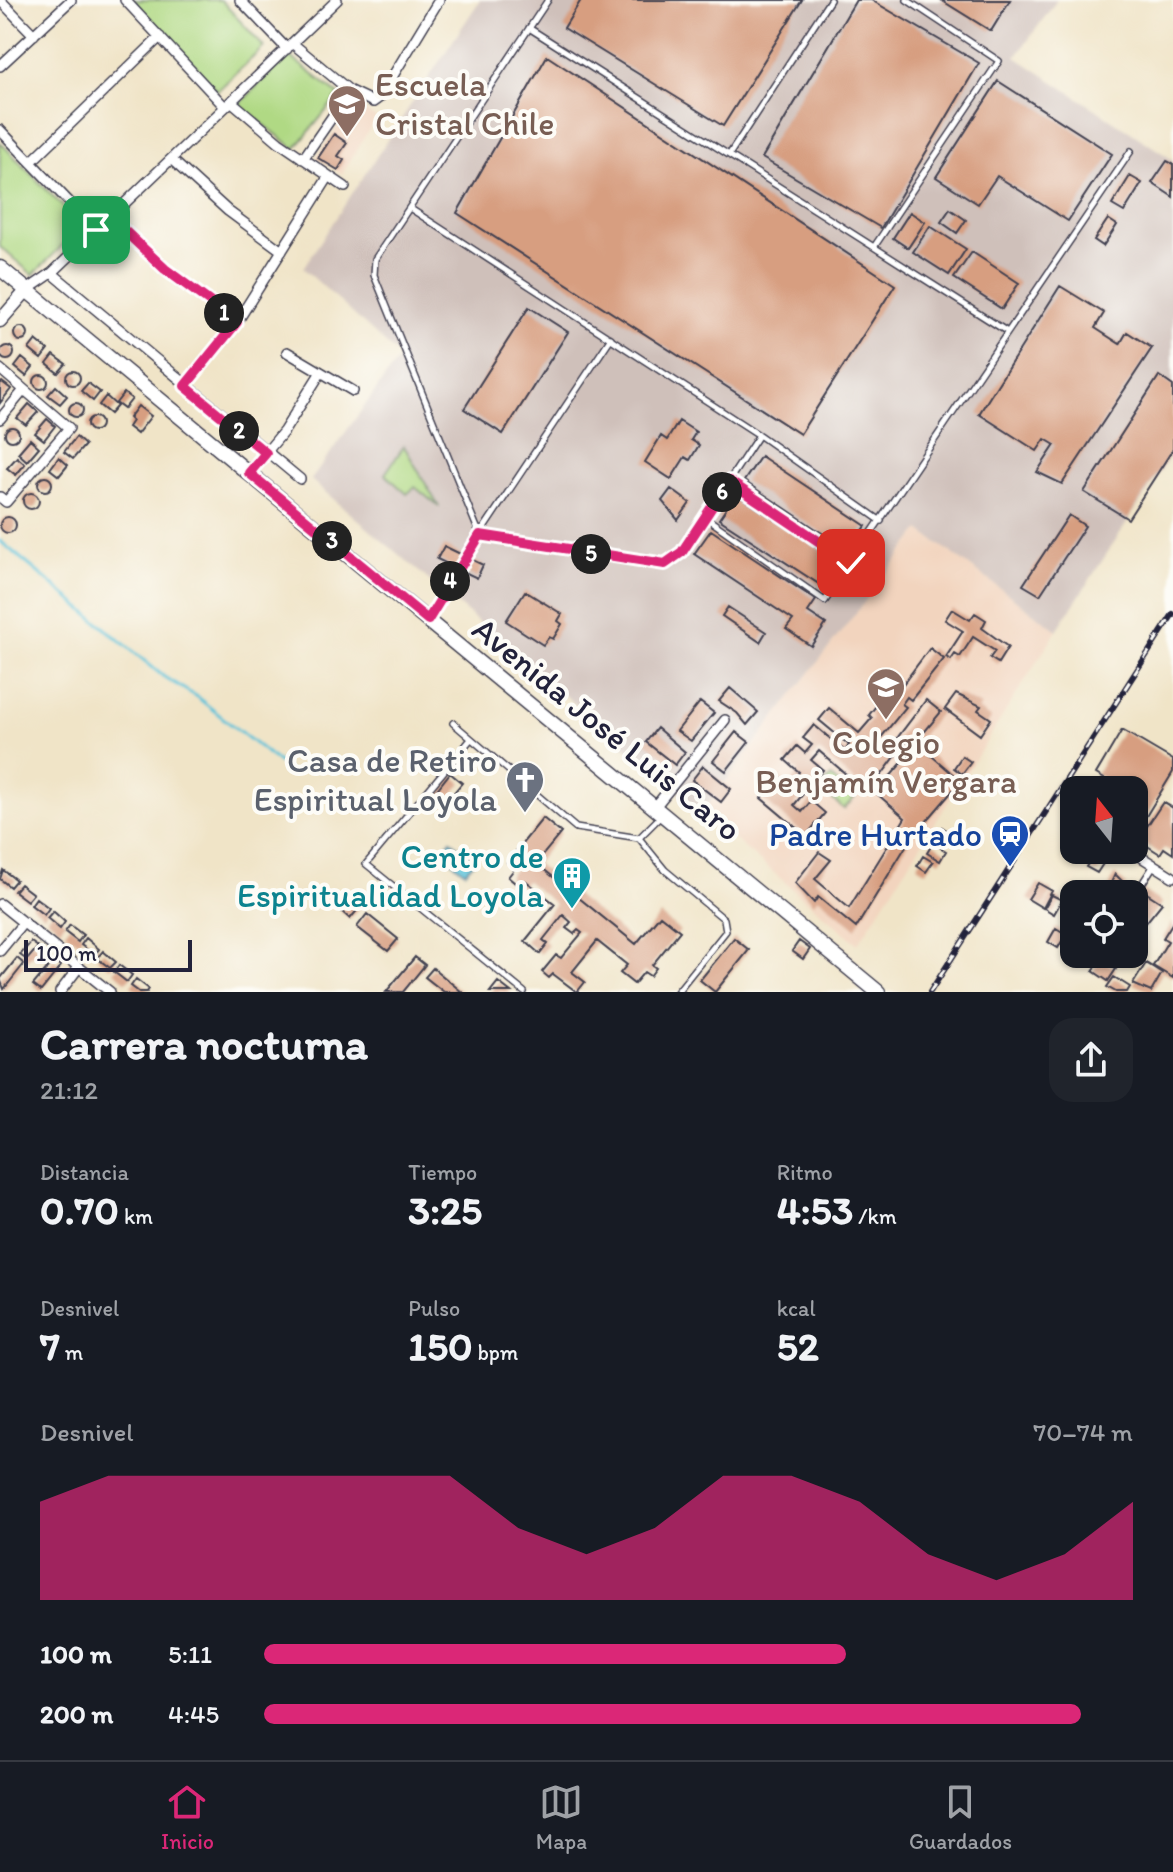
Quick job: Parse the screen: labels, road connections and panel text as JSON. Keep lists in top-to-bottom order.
{
  "streets": {
    "main road": ["Avenida José Luis Caro"]
  },
  "places": {
    "school or university": ["Escuela Cristal Chile", "Colegio Benjamín Vergara"],
    "church": ["Casa de Retiro Espiritual Loyola"],
    "station": ["Padre Hurtado"],
    "building": ["Centro de Espiritualidad Loyola"]
  },
  "scale_bar": "100 m",
  "north": "top",
  "page": {
    "pins": [
      "1",
      "2",
      "6",
      "3",
      "5",
      "4"
    ],
    "scale": "100 m",
    "heading": ["Carrera nocturna", "21:12"],
    "stats": [
      ["Distancia", "0.70 km"],
      ["Tiempo", "3:25"],
      ["Ritmo", "4:53 /km"],
      ["Desnivel", "7 m"],
      ["Pulso", "150 bpm"],
      ["kcal", "52"]
    ],
    "chart": ["Desnivel", "70–74 m"],
    "list": [
      {
        "name": "100 m",
        "note": "5:11"
      },
      {
        "name": "200 m",
        "note": "4:45"
      }
    ],
    "tabs": ["Inicio", "Mapa", "Guardados"]
  }
}
